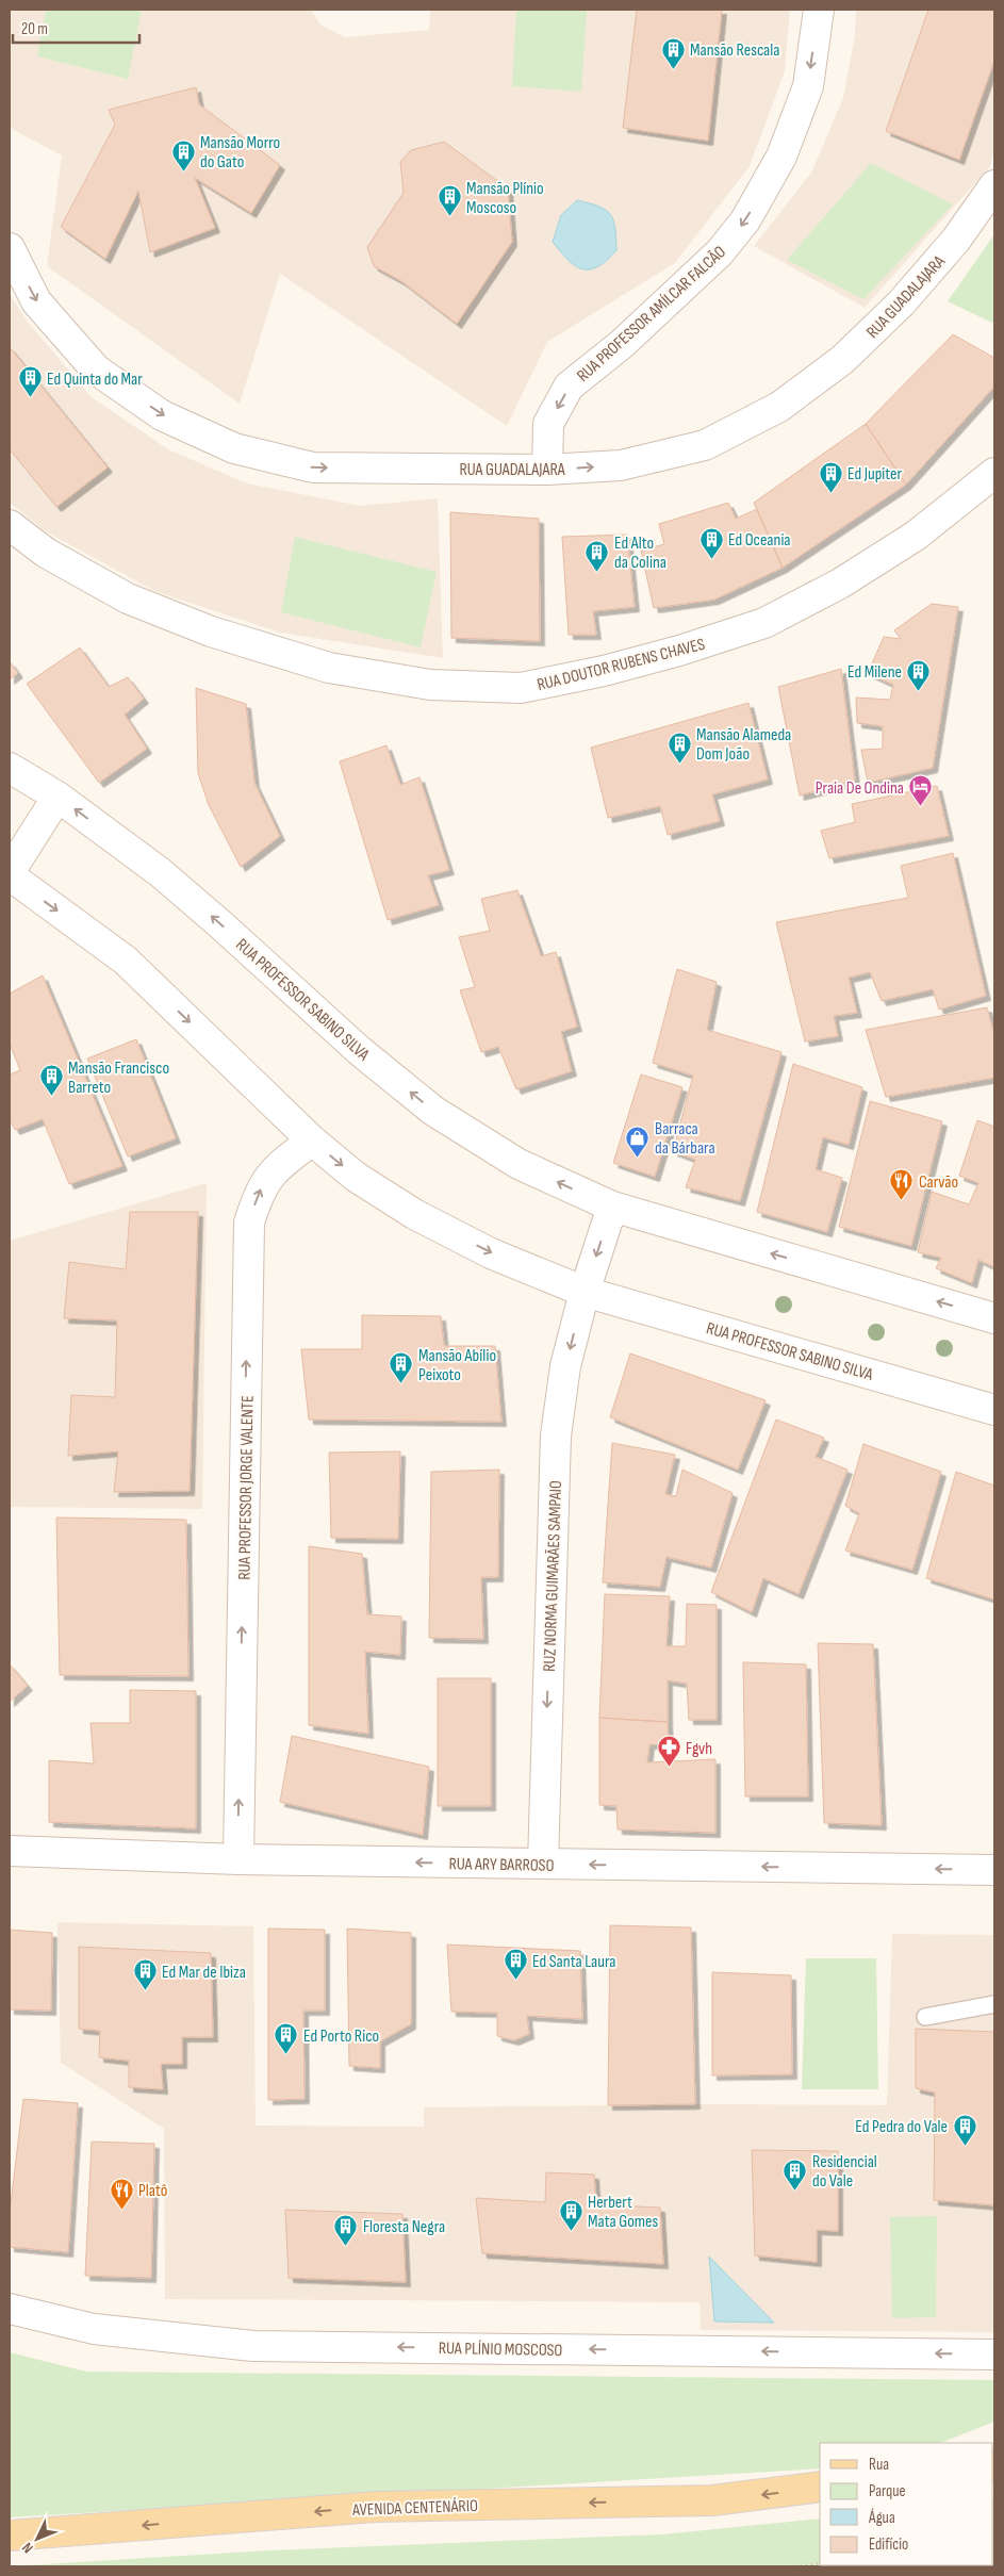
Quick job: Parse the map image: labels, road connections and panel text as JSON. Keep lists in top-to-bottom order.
{
  "streets": {
    "main road": ["AVENIDA CENTENÁRIO"],
    "street": [
      "RUA GUADALAJARA",
      "RUA PROFESSOR AMÍLCAR FALCÃO",
      "RUA DOUTOR RUBENS CHAVES",
      "RUA PROFESSOR SABINO SILVA",
      "RUA PROFESSOR JORGE VALENTE",
      "RUZ NORMA GUIMARÃES SAMPAIO",
      "RUA ARY BARROSO",
      "RUA PLÍNIO MOSCOSO"
    ]
  },
  "crossings": [
    ["RUA GUADALAJARA", "RUA PROFESSOR AMÍLCAR FALCÃO"],
    ["RUA PROFESSOR SABINO SILVA", "RUA PROFESSOR JORGE VALENTE"],
    ["RUA PROFESSOR SABINO SILVA", "RUZ NORMA GUIMARÃES SAMPAIO"],
    ["RUA PROFESSOR JORGE VALENTE", "RUA ARY BARROSO"],
    ["RUZ NORMA GUIMARÃES SAMPAIO", "RUA ARY BARROSO"]
  ],
  "one_way": [
    "RUA GUADALAJARA",
    "RUA PROFESSOR AMÍLCAR FALCÃO",
    "RUA PROFESSOR JORGE VALENTE",
    "RUZ NORMA GUIMARÃES SAMPAIO",
    "RUA ARY BARROSO",
    "RUA PLÍNIO MOSCOSO",
    "AVENIDA CENTENÁRIO"
  ],
  "places": {
    "building": [
      "Mansão Rescala",
      "Mansão Morro do Gato",
      "Mansão Plínio Moscoso",
      "Ed Quinta do Mar",
      "Ed Jupiter",
      "Ed Oceania",
      "Ed Alto da Colina",
      "Ed Milene",
      "Mansão Alameda Dom João",
      "Mansão Francisco Barreto",
      "Mansão Abílio Peixoto",
      "Ed Santa Laura",
      "Ed Mar de Ibiza",
      "Ed Porto Rico",
      "Ed Pedra do Vale",
      "Residencial do Vale",
      "Herbert Mata Gomes",
      "Floresta Negra"
    ],
    "hotel": ["Praia De Ondina"],
    "shop": ["Barraca da Bárbara"],
    "restaurant": ["Carvão", "Platô"],
    "pharmacy": ["Fgvh"]
  },
  "legend": [
    "Rua",
    "Parque",
    "Água",
    "Edifício"
  ],
  "scale_bar": "20 m",
  "north": "bottom left"
}
